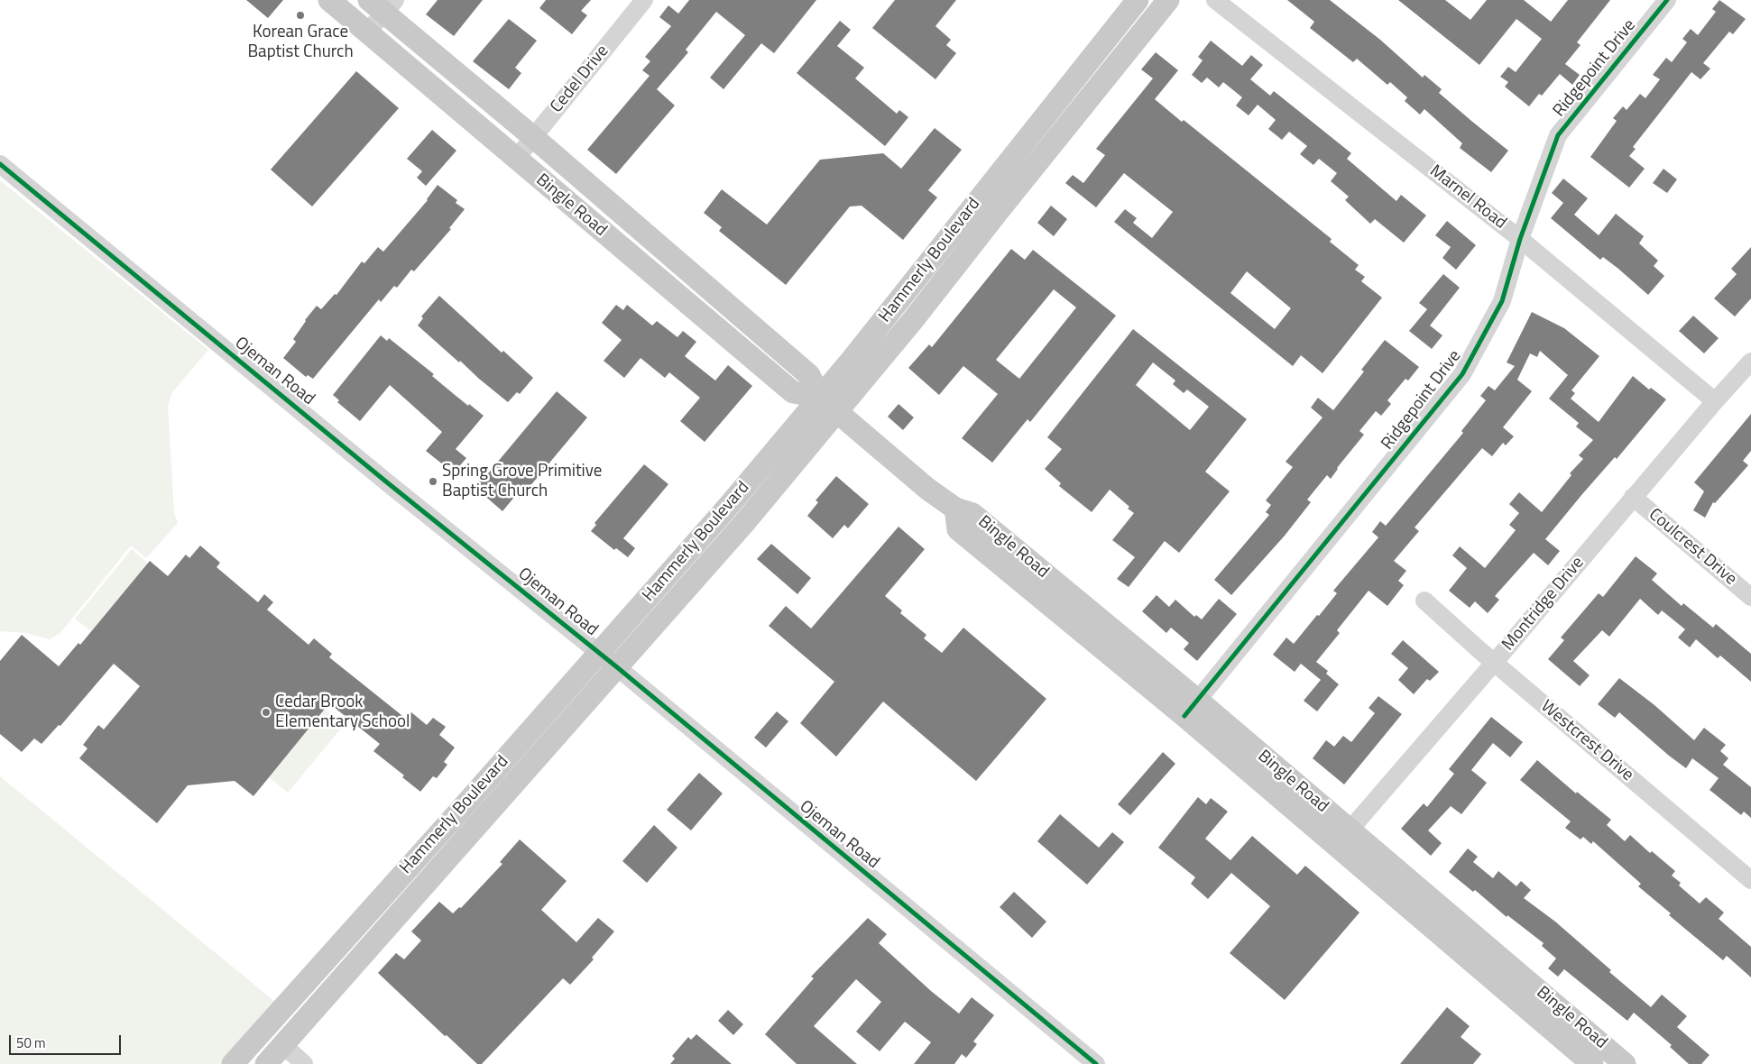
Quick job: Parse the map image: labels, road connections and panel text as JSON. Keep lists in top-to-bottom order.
{
  "streets": {
    "main road": ["Bingle Road", "Hammerly Boulevard"],
    "street": [
      "Ridgepoint Drive",
      "Cedel Drive",
      "Marnel Road",
      "Ojeman Road",
      "Coulcrest Drive",
      "Montridge Drive",
      "Westcrest Drive"
    ]
  },
  "crossings": [
    ["Ridgepoint Drive", "Marnel Road"],
    ["Ridgepoint Drive", "Bingle Road"],
    ["Cedel Drive", "Bingle Road"],
    ["Marnel Road", "Montridge Drive"],
    ["Bingle Road", "Hammerly Boulevard"],
    ["Bingle Road", "Montridge Drive"],
    ["Hammerly Boulevard", "Ojeman Road"],
    ["Coulcrest Drive", "Montridge Drive"],
    ["Montridge Drive", "Westcrest Drive"]
  ],
  "places": ["Korean Grace Baptist Church", "Spring Grove Primitive Baptist Church", "Cedar Brook Elementary School"],
  "scale_bar": "50 m"
}
